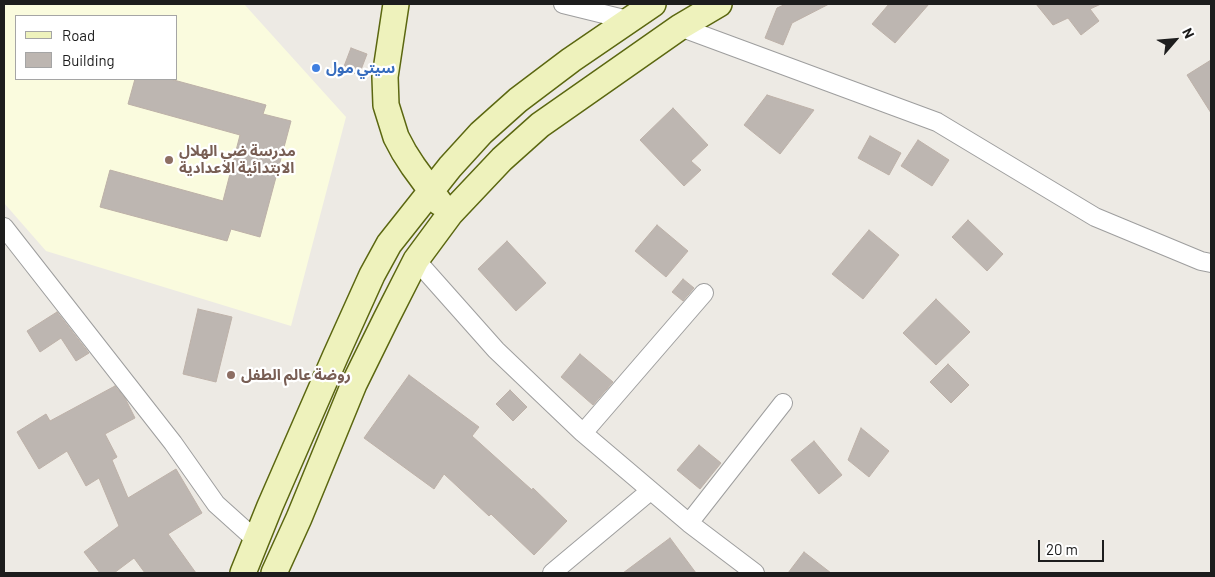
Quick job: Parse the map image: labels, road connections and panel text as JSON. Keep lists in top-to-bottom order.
{
  "places": ["سيتي مول", "مدرسة ضي الهلال الابتدائية الاعدادية", "روضة عالم الطفل"],
  "legend": ["Road", "Building"],
  "scale_bar": "20 m",
  "north": "top right"
}
